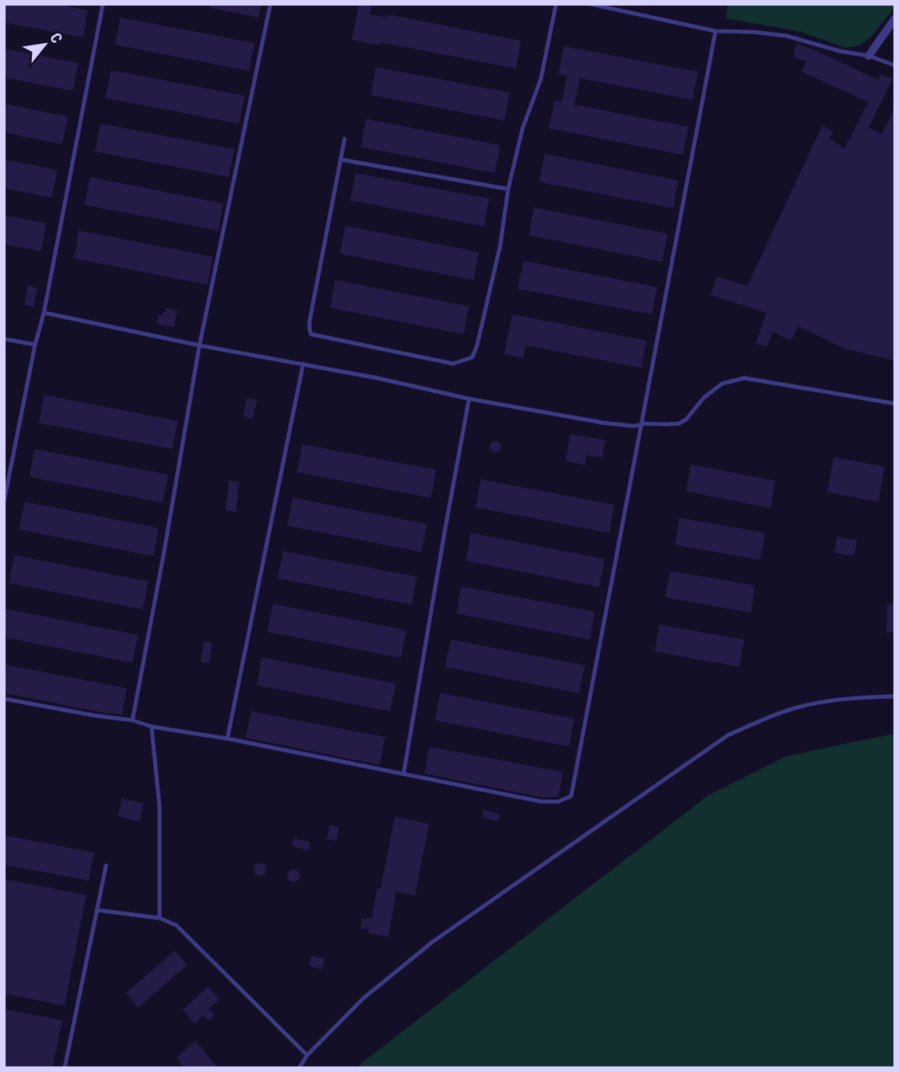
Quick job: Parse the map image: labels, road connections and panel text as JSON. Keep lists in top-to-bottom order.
{
  "north": "top right"
}
